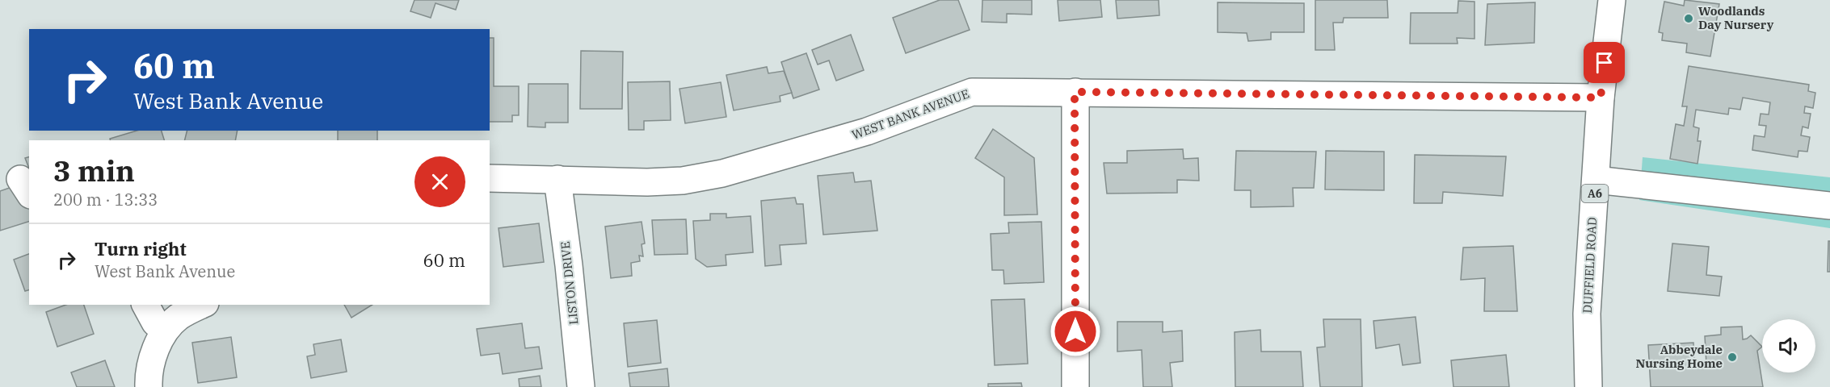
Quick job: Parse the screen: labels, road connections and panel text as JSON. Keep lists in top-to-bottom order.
{
  "streets": {
    "street": [
      "WEST BANK AVENUE",
      "A6",
      "DUFFIELD ROAD",
      "LISTON DRIVE"
    ]
  },
  "crossings": [
    ["WEST BANK AVENUE", "DUFFIELD ROAD"],
    ["WEST BANK AVENUE", "LISTON DRIVE"]
  ],
  "places": ["Woodlands Day Nursery", "Abbeydale Nursing Home"],
  "page": {
    "turn": ["60 m", "West Bank Avenue"],
    "heading": ["3 min", "200 m · 13:33"],
    "list": [
      {
        "name": "Turn right",
        "note": "West Bank Avenue",
        "value": "60 m"
      }
    ]
  }
}
